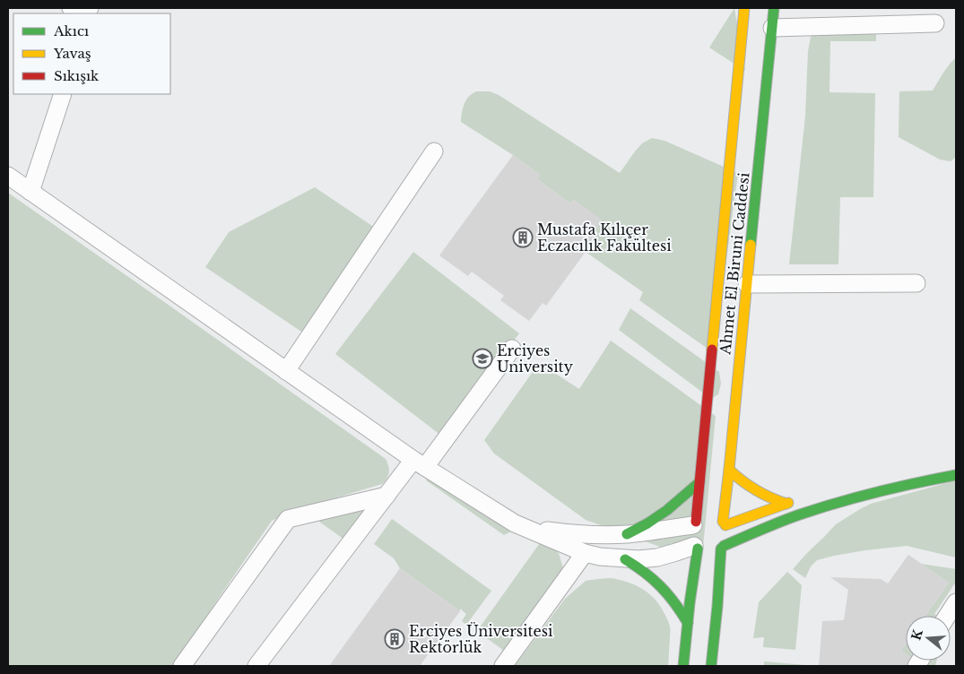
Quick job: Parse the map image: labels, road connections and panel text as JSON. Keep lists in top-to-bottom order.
{
  "streets": {
    "street": ["Ahmet El Biruni Caddesi"]
  },
  "places": {
    "building": ["Mustafa Kılıçer Eczacılık Fakültesi", "Erciyes Üniversitesi Rektörlük"],
    "school or university": ["Erciyes University"]
  },
  "legend": ["Akıcı", "Yavaş", "Sıkışık"],
  "north": "left"
}
